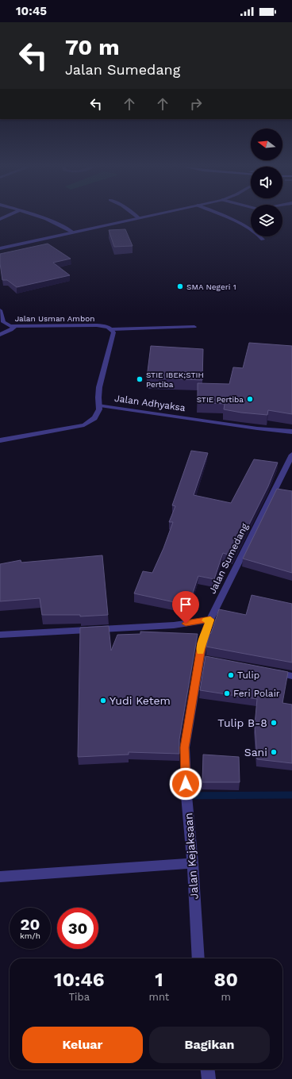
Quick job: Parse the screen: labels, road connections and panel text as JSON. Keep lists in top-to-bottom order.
{
  "streets": {
    "street": [
      "Jalan Usman Ambon",
      "Jalan Adhyaksa",
      "Jalan Sumedang",
      "Jalan Kejaksaan"
    ]
  },
  "crossings": [
    ["Jalan Sumedang", "Jalan Kejaksaan"]
  ],
  "places": [
    "SMA Negeri 1",
    "STIE IBEK;STIH Pertiba",
    "STIE Pertiba",
    "Tulip",
    "Feri Polair",
    "Yudi Ketem",
    "Tulip B-8",
    "Sani"
  ],
  "north": "left",
  "page": {
    "status": "10:45",
    "turn": ["70 m", "Jalan Sumedang"],
    "speed": "20 km/h",
    "limit": "30",
    "eta": [
      "10:46",
      "Tiba",
      "1",
      "mnt",
      "80",
      "m"
    ],
    "buttons": ["Keluar", "Bagikan"]
  }
}
